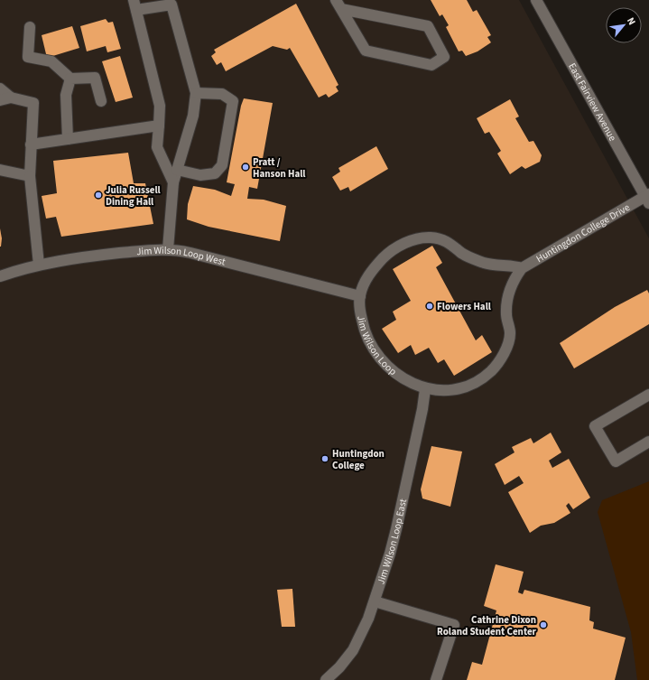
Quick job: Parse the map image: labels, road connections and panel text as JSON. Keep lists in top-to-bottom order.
{
  "streets": {
    "street": [
      "East Fairview Avenue",
      "Huntingdon College Drive",
      "Jim Wilson Loop West",
      "Jim Wilson Loop",
      "Jim Wilson Loop East"
    ]
  },
  "crossings": [
    ["East Fairview Avenue", "Huntingdon College Drive"],
    ["Huntingdon College Drive", "Jim Wilson Loop"],
    ["Jim Wilson Loop West", "Jim Wilson Loop"],
    ["Jim Wilson Loop", "Jim Wilson Loop East"]
  ],
  "places": [
    "Pratt / Hanson Hall",
    "Julia Russell Dining Hall",
    "Flowers Hall",
    "Huntingdon College",
    "Cathrine Dixon Roland Student Center"
  ],
  "north": "top right"
}
